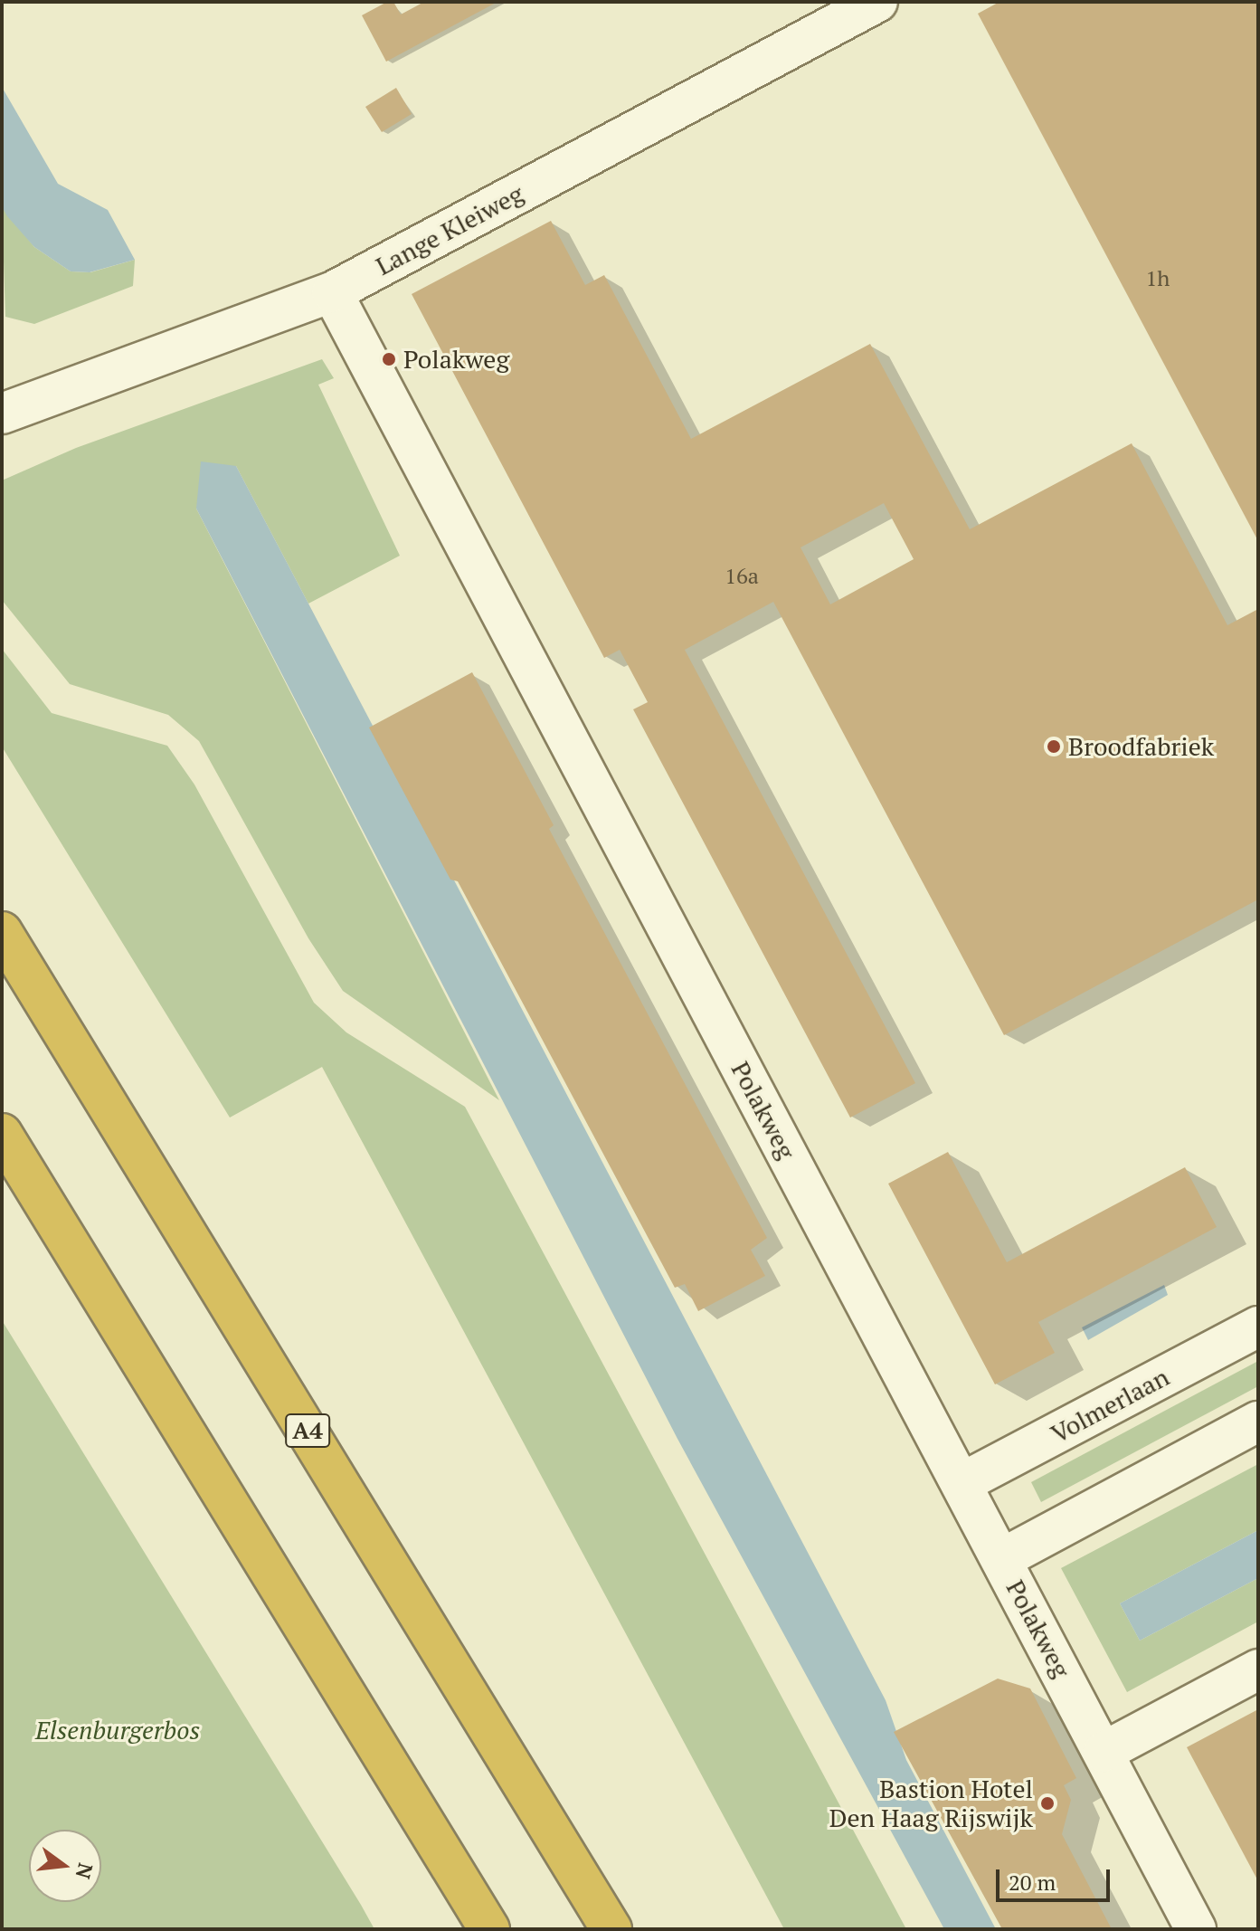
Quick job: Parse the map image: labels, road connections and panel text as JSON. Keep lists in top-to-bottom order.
{
  "streets": {
    "highway": ["A4"],
    "street": ["Lange Kleiweg", "Polakweg", "Volmerlaan"]
  },
  "crossings": [
    ["Lange Kleiweg", "Polakweg"],
    ["Polakweg", "Volmerlaan"]
  ],
  "parks": ["Elsenburgerbos"],
  "places": ["Polakweg", "Broodfabriek", "Bastion Hotel Den Haag Rijswijk"],
  "house_numbers": ["1h", "16a"],
  "scale_bar": "20 m",
  "north": "right"
}
